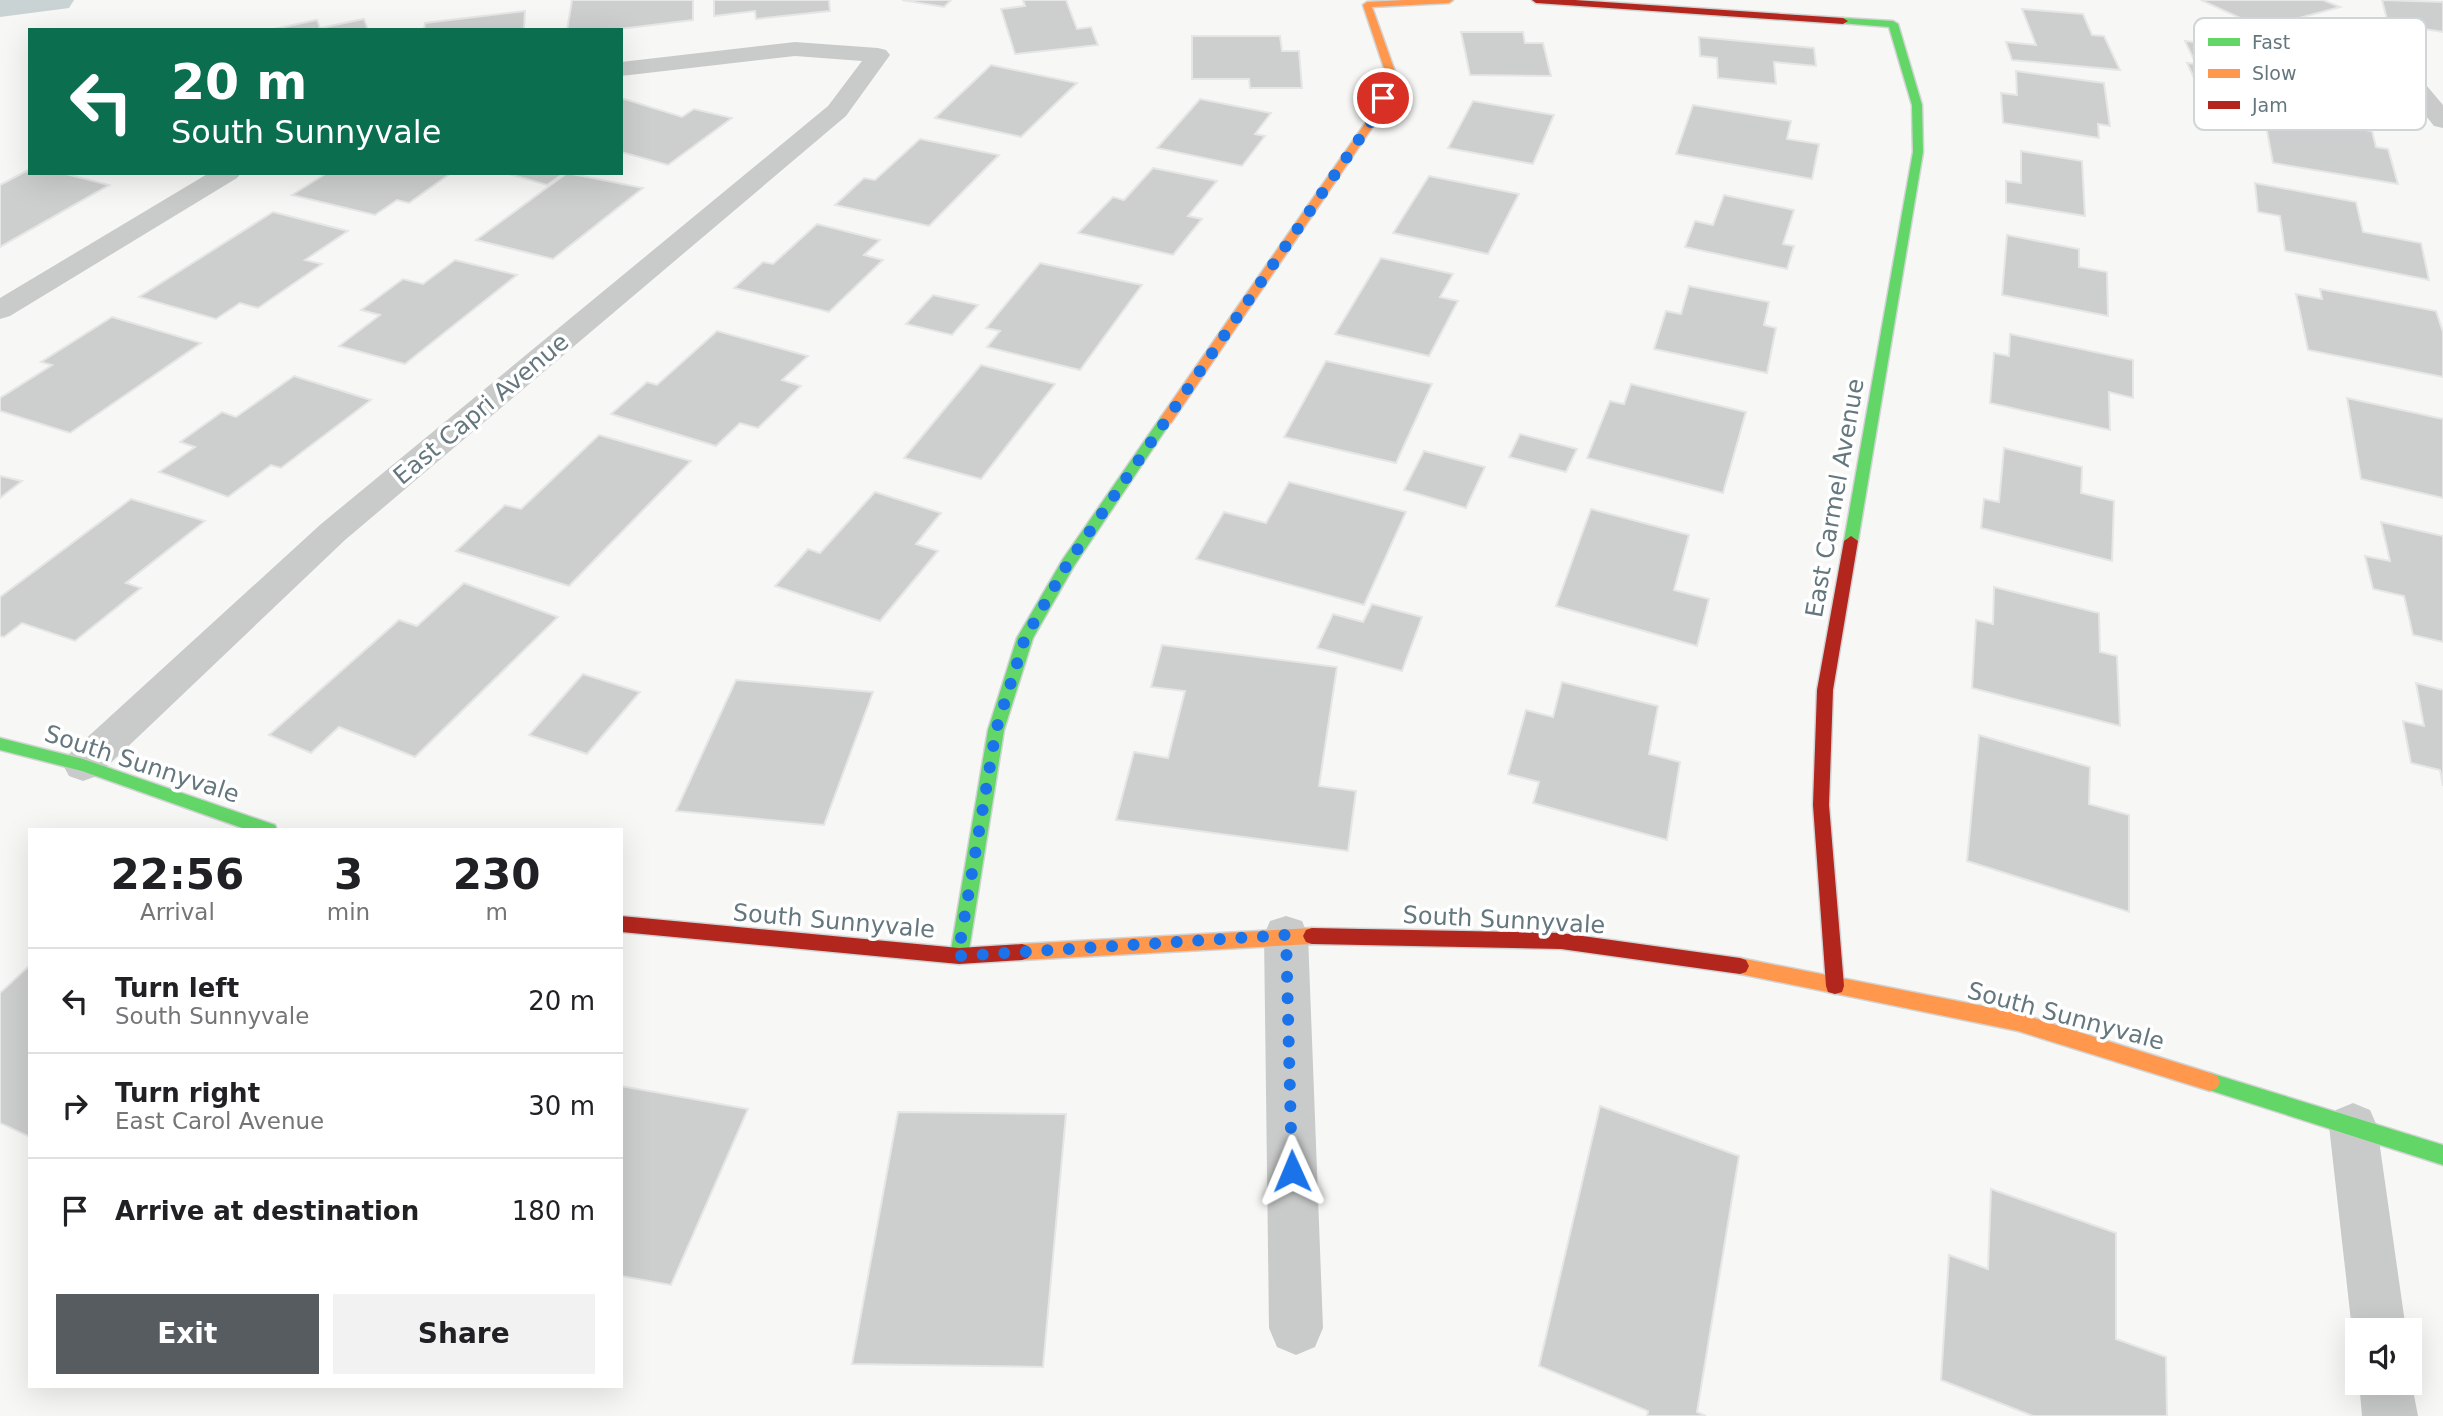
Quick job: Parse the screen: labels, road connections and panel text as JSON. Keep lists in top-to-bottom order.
{
  "streets": {
    "street": ["East Capri Avenue", "East Carmel Avenue", "South Sunnyvale"]
  },
  "crossings": [
    ["East Capri Avenue", "South Sunnyvale"],
    ["East Carmel Avenue", "South Sunnyvale"]
  ],
  "legend": ["Fast", "Slow", "Jam"],
  "page": {
    "turn": ["20 m", "South Sunnyvale"],
    "eta": [
      "22:56",
      "Arrival",
      "3",
      "min",
      "230",
      "m"
    ],
    "list": [
      {
        "name": "Turn left",
        "note": "South Sunnyvale",
        "value": "20 m"
      },
      {
        "name": "Turn right",
        "note": "East Carol Avenue",
        "value": "30 m"
      },
      {
        "name": "Arrive at destination",
        "value": "180 m"
      }
    ],
    "buttons": ["Exit", "Share"]
  }
}
